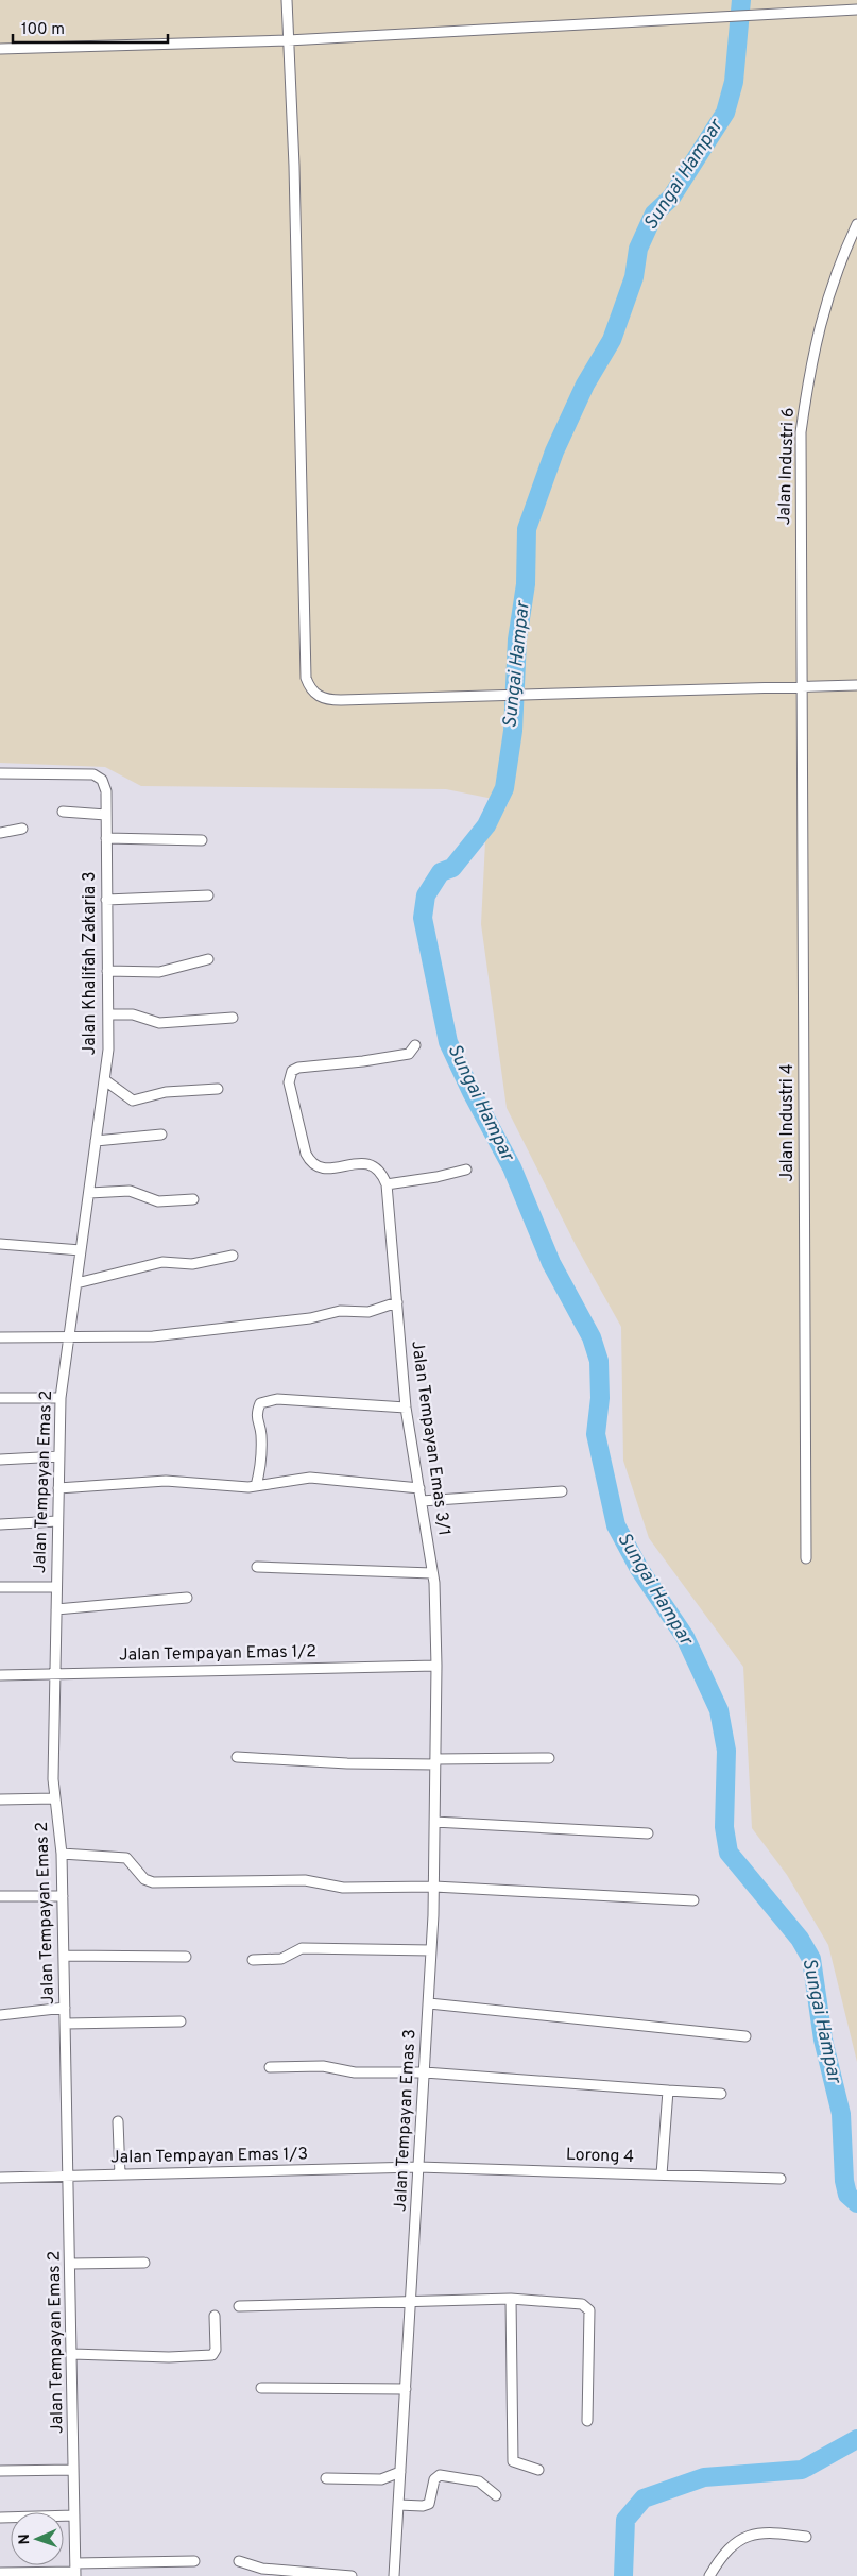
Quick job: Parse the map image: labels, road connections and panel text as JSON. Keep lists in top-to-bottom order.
{
  "streets": {
    "street": [
      "Jalan Industri 6",
      "Jalan Khalifah Zakaria 3",
      "Jalan Industri 4",
      "Jalan Tempayan Emas 3/1",
      "Jalan Tempayan Emas 2",
      "Jalan Tempayan Emas 1/2",
      "Jalan Tempayan Emas 3",
      "Jalan Tempayan Emas 1/3",
      "Lorong 4"
    ]
  },
  "crossings": [
    ["Jalan Industri 6", "Jalan Industri 4"],
    ["Jalan Khalifah Zakaria 3", "Jalan Tempayan Emas 2"],
    ["Jalan Tempayan Emas 3/1", "Jalan Tempayan Emas 1/2"],
    ["Jalan Tempayan Emas 3/1", "Jalan Tempayan Emas 3"],
    ["Jalan Tempayan Emas 2", "Jalan Tempayan Emas 1/2"],
    ["Jalan Tempayan Emas 2", "Jalan Tempayan Emas 1/3"],
    ["Jalan Tempayan Emas 1/2", "Jalan Tempayan Emas 3"],
    ["Jalan Tempayan Emas 3", "Jalan Tempayan Emas 1/3"],
    ["Jalan Tempayan Emas 3", "Lorong 4"],
    ["Jalan Tempayan Emas 1/3", "Lorong 4"]
  ],
  "water": ["Sungai Hampar"],
  "scale_bar": "100 m",
  "north": "left"
}
